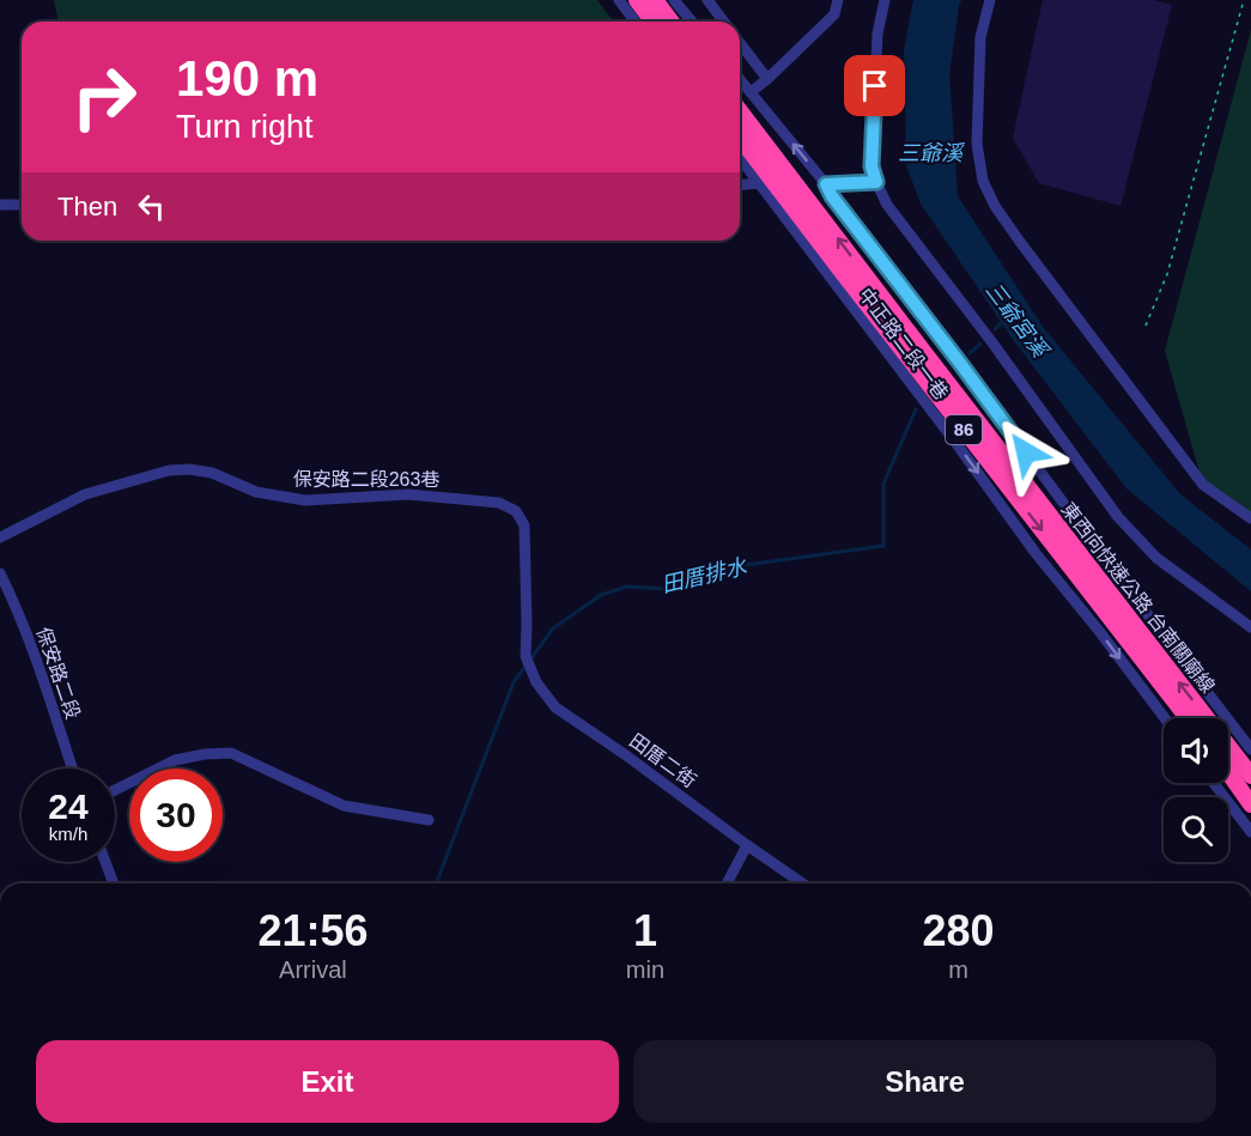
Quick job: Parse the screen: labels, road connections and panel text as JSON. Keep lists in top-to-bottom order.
{
  "streets": {
    "highway": ["86", "東西向快速公路 台南關廟線"],
    "street": [
      "中正路二段一巷",
      "保安路二段263巷",
      "保安路二段",
      "田厝二街"
    ]
  },
  "crossings": [
    ["保安路二段263巷", "田厝二街"]
  ],
  "water": ["三爺溪", "三爺宮溪", "田厝排水"],
  "page": {
    "turn": ["190 m", "Turn right"],
    "then": "Then",
    "speed": "24 km/h",
    "limit": "30",
    "eta": [
      "21:56",
      "Arrival",
      "1",
      "min",
      "280",
      "m"
    ],
    "buttons": ["Exit", "Share"]
  }
}
